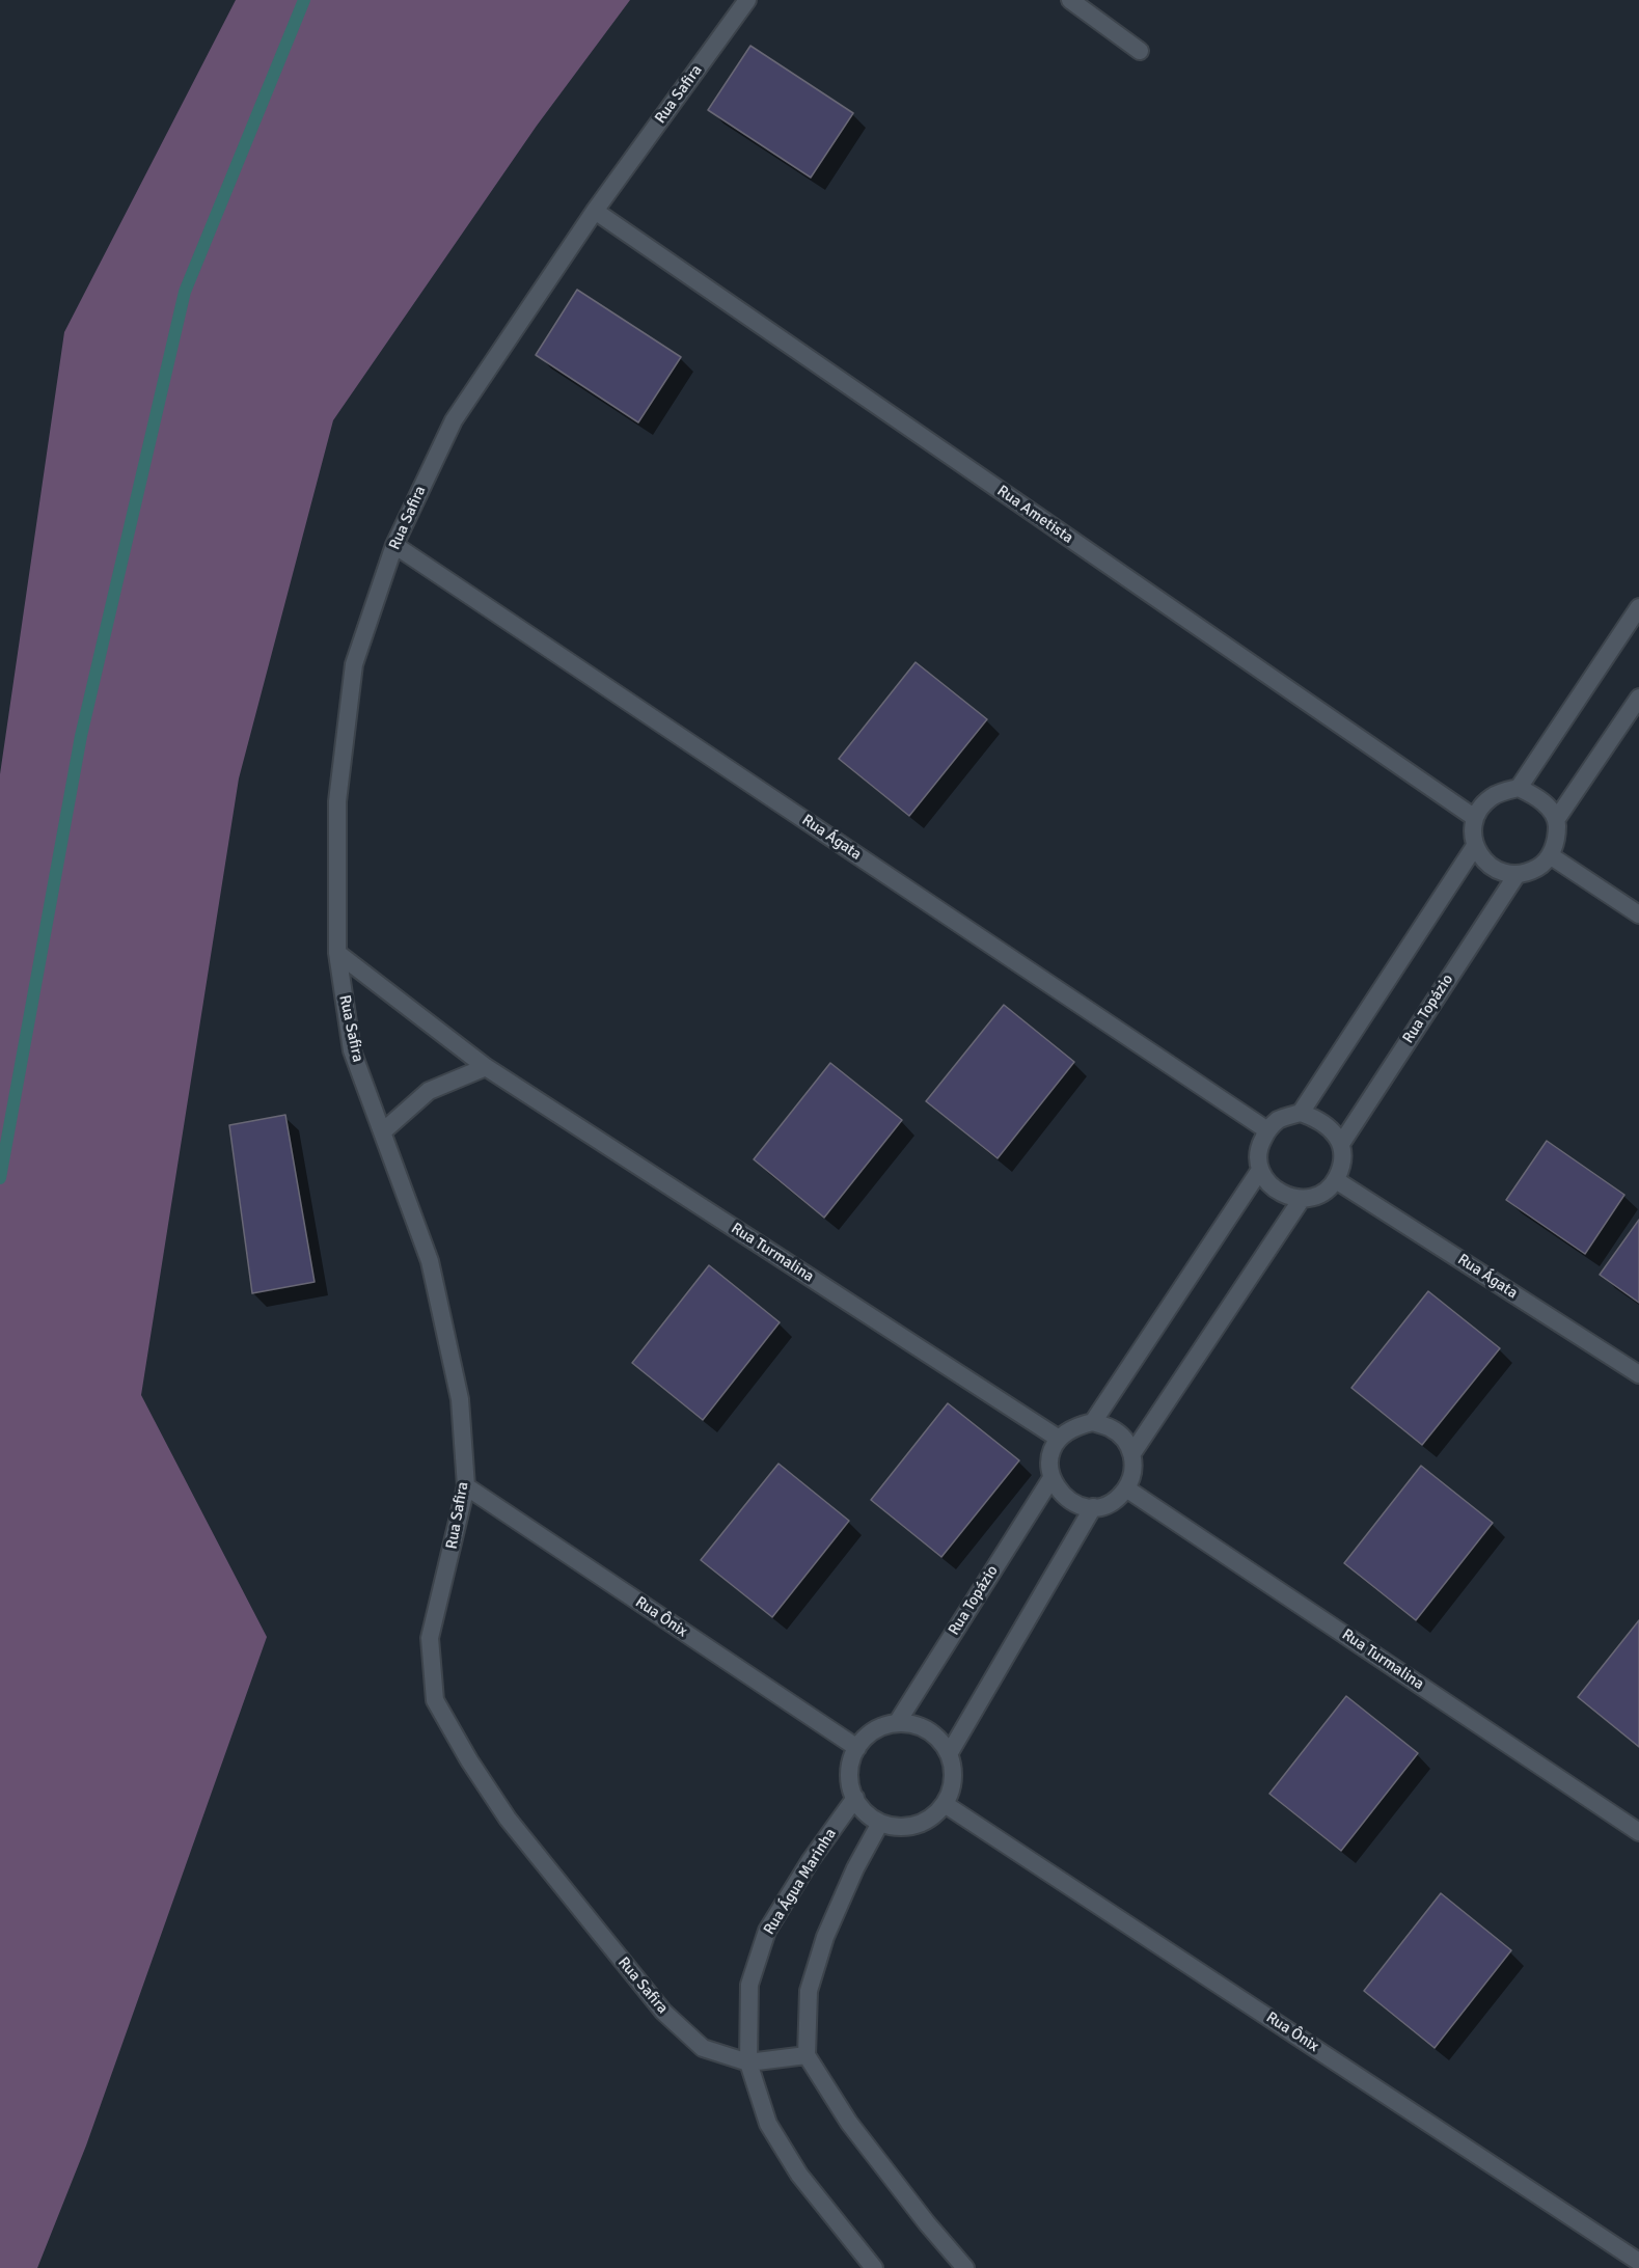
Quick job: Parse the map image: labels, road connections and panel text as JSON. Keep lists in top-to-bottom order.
{
  "streets": {
    "street": [
      "Rua Safira",
      "Rua Ametista",
      "Rua Ágata",
      "Rua Topázio",
      "Rua Turmalina",
      "Rua Ônix",
      "Rua Água Marinha"
    ]
  },
  "crossings": [
    ["Rua Safira", "Rua Ametista"],
    ["Rua Safira", "Rua Ágata"],
    ["Rua Safira", "Rua Turmalina"],
    ["Rua Safira", "Rua Ônix"],
    ["Rua Safira", "Rua Água Marinha"],
    ["Rua Ametista", "Rua Topázio"],
    ["Rua Ágata", "Rua Topázio"],
    ["Rua Topázio", "Rua Turmalina"],
    ["Rua Topázio", "Rua Ônix"],
    ["Rua Topázio", "Rua Água Marinha"],
    ["Rua Ônix", "Rua Água Marinha"]
  ]
}
